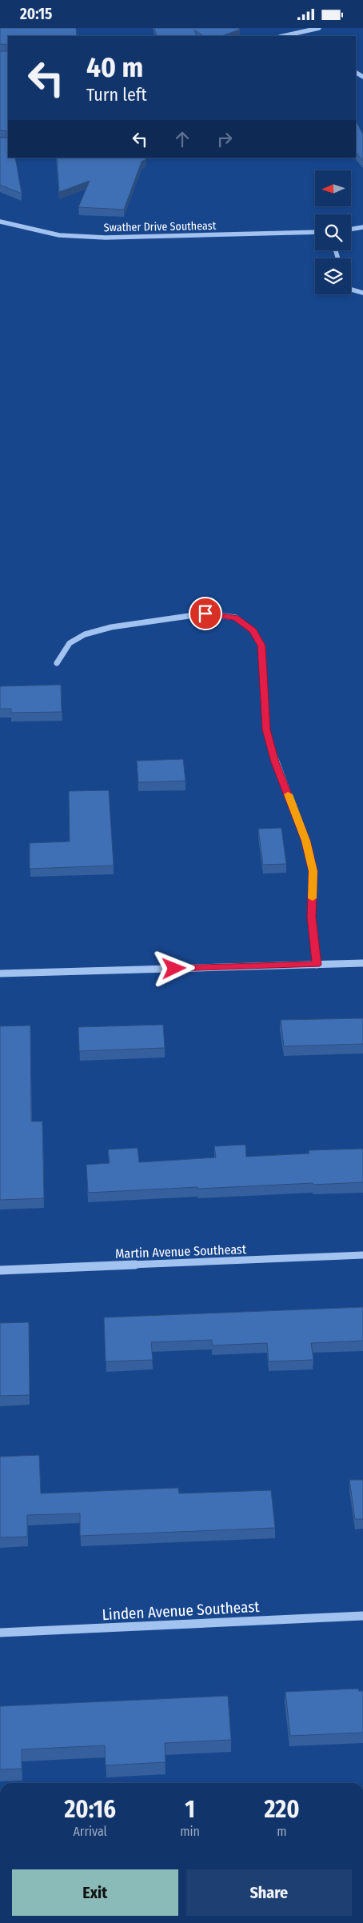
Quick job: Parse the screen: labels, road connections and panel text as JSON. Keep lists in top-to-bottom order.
{
  "streets": {
    "street": ["Swather Drive Southeast", "Martin Avenue Southeast", "Linden Avenue Southeast"]
  },
  "north": "left",
  "page": {
    "status": "20:15",
    "turn": ["40 m", "Turn left"],
    "eta": [
      "20:16",
      "Arrival",
      "1",
      "min",
      "220",
      "m"
    ],
    "buttons": ["Exit", "Share"]
  }
}
